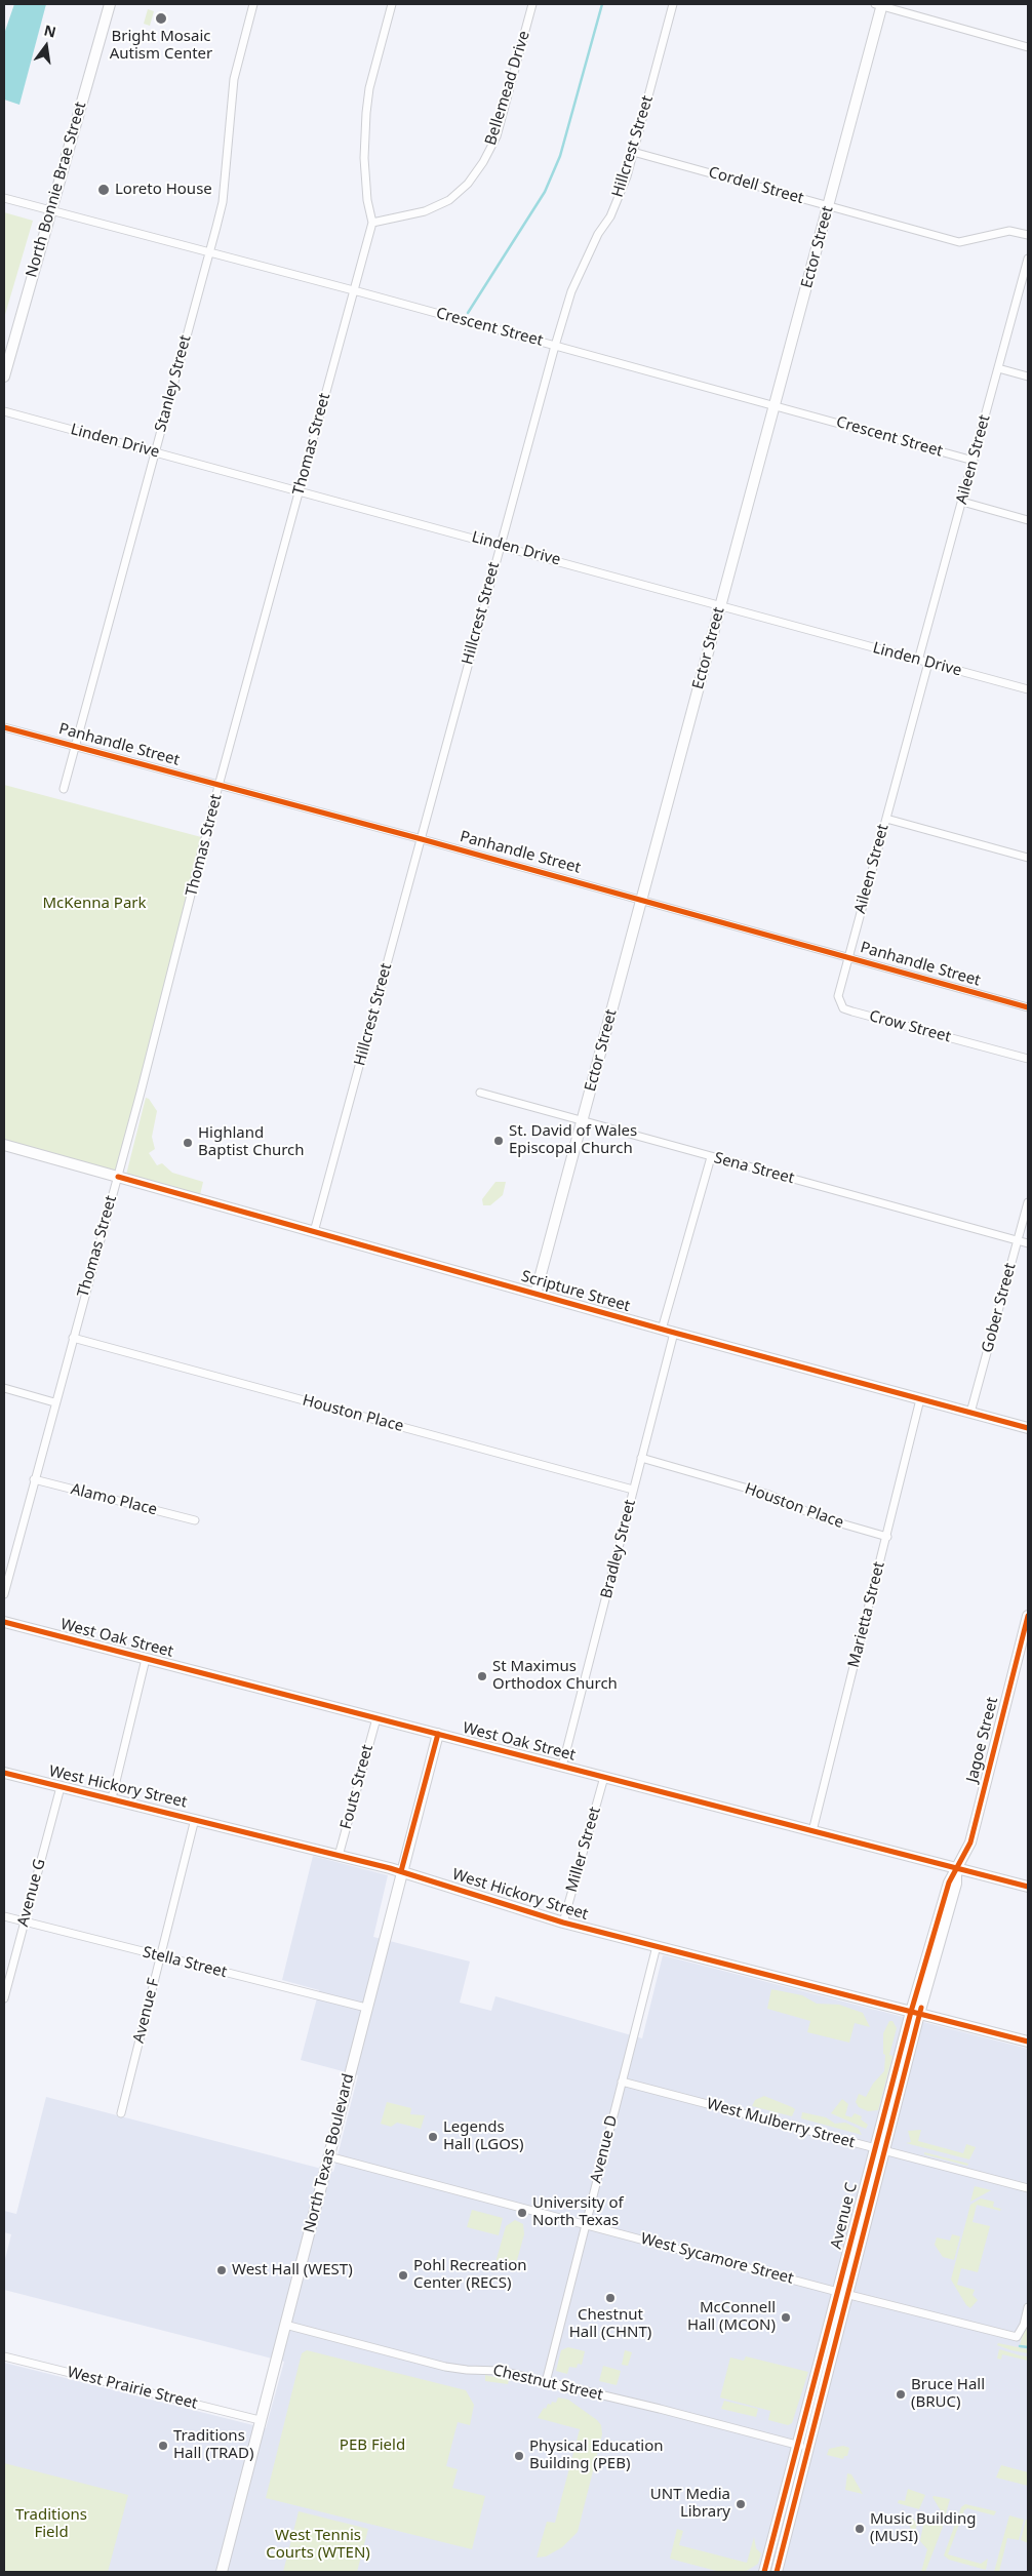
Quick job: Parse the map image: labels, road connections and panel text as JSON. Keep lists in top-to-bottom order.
{
  "streets": {
    "street": [
      "Bellemead Drive",
      "Hillcrest Street",
      "Cordell Street",
      "North Bonnie Brae Street",
      "Ector Street",
      "Crescent Street",
      "Stanley Street",
      "Linden Drive",
      "Thomas Street",
      "Aileen Street",
      "Panhandle Street",
      "Crow Street",
      "Sena Street",
      "Scripture Street",
      "Gober Street",
      "Houston Place",
      "Alamo Place",
      "Bradley Street",
      "Marietta Street",
      "West Oak Street",
      "Jagoe Street",
      "West Hickory Street",
      "Fouts Street",
      "Miller Street",
      "Avenue G",
      "Stella Street",
      "Avenue F",
      "West Mulberry Street",
      "Avenue D",
      "North Texas Boulevard",
      "Avenue C",
      "West Sycamore Street",
      "Chestnut Street",
      "West Prairie Street"
    ]
  },
  "crossings": [
    ["Bellemead Drive", "Thomas Street"],
    ["Hillcrest Street", "Cordell Street"],
    ["Hillcrest Street", "Crescent Street"],
    ["Hillcrest Street", "Linden Drive"],
    ["Hillcrest Street", "Panhandle Street"],
    ["Hillcrest Street", "Scripture Street"],
    ["Cordell Street", "Ector Street"],
    ["North Bonnie Brae Street", "Crescent Street"],
    ["Ector Street", "Crescent Street"],
    ["Ector Street", "Linden Drive"],
    ["Ector Street", "Panhandle Street"],
    ["Ector Street", "Sena Street"],
    ["Ector Street", "Scripture Street"],
    ["Crescent Street", "Stanley Street"],
    ["Crescent Street", "Thomas Street"],
    ["Crescent Street", "Aileen Street"],
    ["Stanley Street", "Linden Drive"],
    ["Stanley Street", "Panhandle Street"],
    ["Linden Drive", "Thomas Street"],
    ["Linden Drive", "Aileen Street"],
    ["Thomas Street", "Panhandle Street"],
    ["Thomas Street", "Scripture Street"],
    ["Thomas Street", "Houston Place"],
    ["Thomas Street", "Alamo Place"],
    ["Aileen Street", "Panhandle Street"],
    ["Aileen Street", "Crow Street"],
    ["Panhandle Street", "Crow Street"],
    ["Sena Street", "Gober Street"],
    ["Scripture Street", "Gober Street"],
    ["Scripture Street", "Bradley Street"],
    ["Scripture Street", "Marietta Street"],
    ["Houston Place", "Bradley Street"],
    ["Houston Place", "Marietta Street"],
    ["Bradley Street", "West Oak Street"],
    ["Marietta Street", "West Oak Street"],
    ["West Oak Street", "Jagoe Street"],
    ["West Oak Street", "Fouts Street"],
    ["West Oak Street", "Miller Street"],
    ["West Oak Street", "North Texas Boulevard"],
    ["West Hickory Street", "Fouts Street"],
    ["West Hickory Street", "Miller Street"],
    ["West Hickory Street", "Avenue G"],
    ["West Hickory Street", "Avenue F"],
    ["West Hickory Street", "Avenue D"],
    ["West Hickory Street", "North Texas Boulevard"],
    ["Avenue G", "Stella Street"],
    ["Stella Street", "Avenue F"],
    ["Stella Street", "North Texas Boulevard"],
    ["West Mulberry Street", "Avenue D"],
    ["West Mulberry Street", "Avenue C"],
    ["Avenue D", "West Sycamore Street"],
    ["Avenue D", "Chestnut Street"],
    ["North Texas Boulevard", "West Sycamore Street"],
    ["North Texas Boulevard", "Chestnut Street"],
    ["North Texas Boulevard", "West Prairie Street"],
    ["Avenue C", "West Sycamore Street"],
    ["Avenue C", "Chestnut Street"]
  ],
  "parks": [
    "McKenna Park",
    "PEB Field",
    "Traditions Field",
    "West Tennis Courts (WTEN)"
  ],
  "places": [
    "Bright Mosaic Autism Center",
    "Loreto House",
    "St. David of Wales Episcopal Church",
    "Highland Baptist Church",
    "St Maximus Orthodox Church",
    "Legends Hall (LGOS)",
    "University of North Texas",
    "West Hall (WEST)",
    "Pohl Recreation Center (RECS)",
    "Chestnut Hall (CHNT)",
    "McConnell Hall (MCON)",
    "Bruce Hall (BRUC)",
    "Traditions Hall (TRAD)",
    "Physical Education Building (PEB)",
    "UNT Media Library",
    "Music Building (MUSI)"
  ],
  "north": "top"
}
